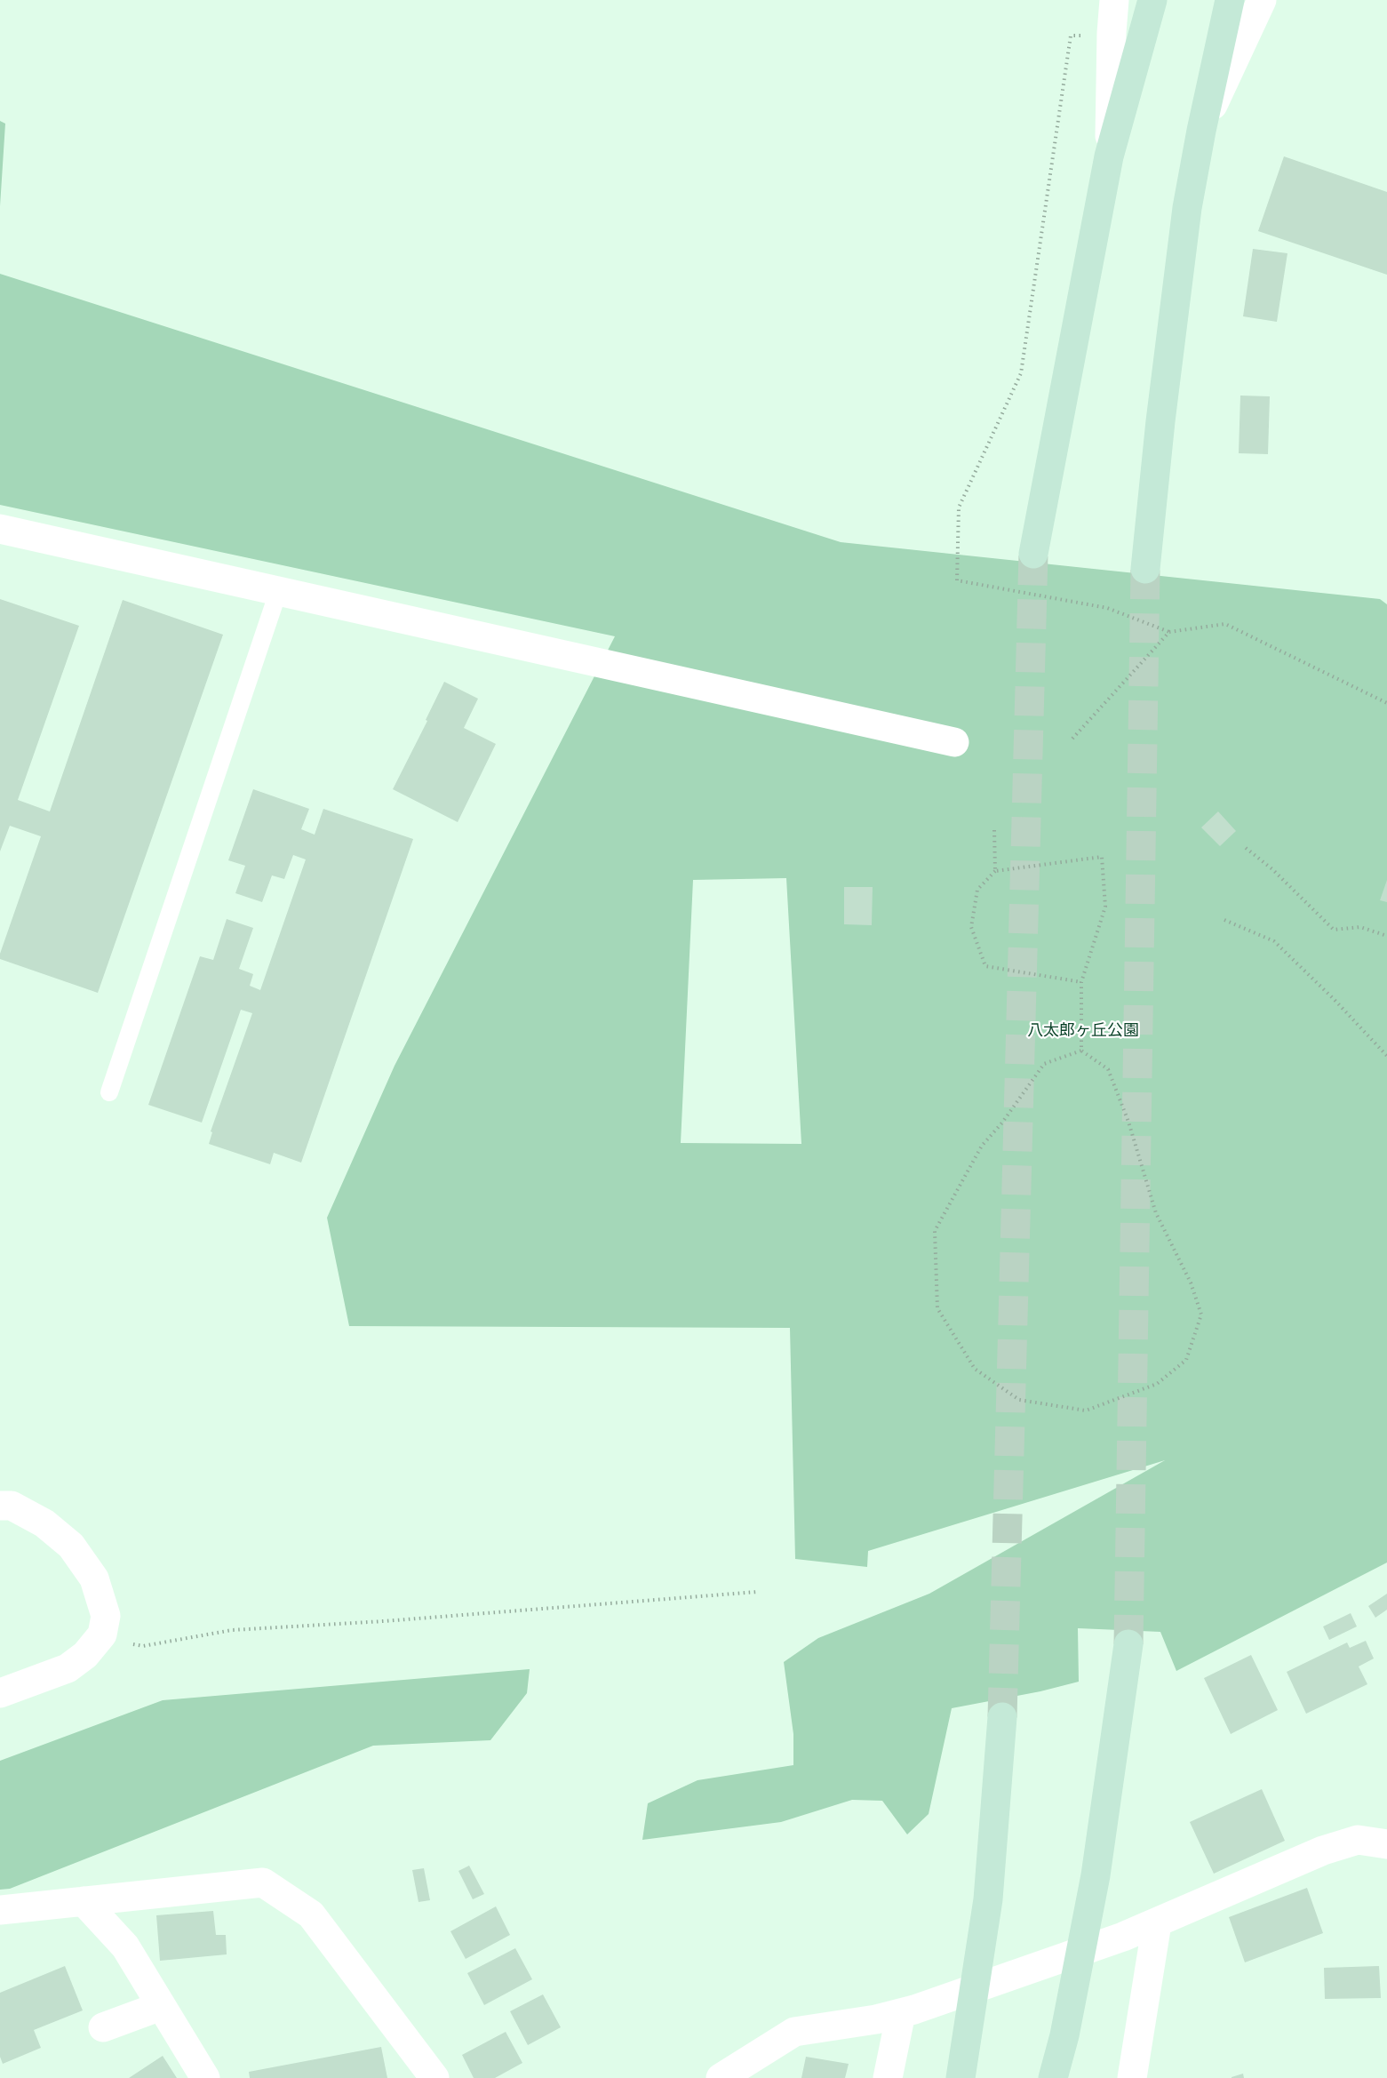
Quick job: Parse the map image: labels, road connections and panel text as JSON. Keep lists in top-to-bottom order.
{
  "parks": ["八太郎ヶ丘公園"]
}
